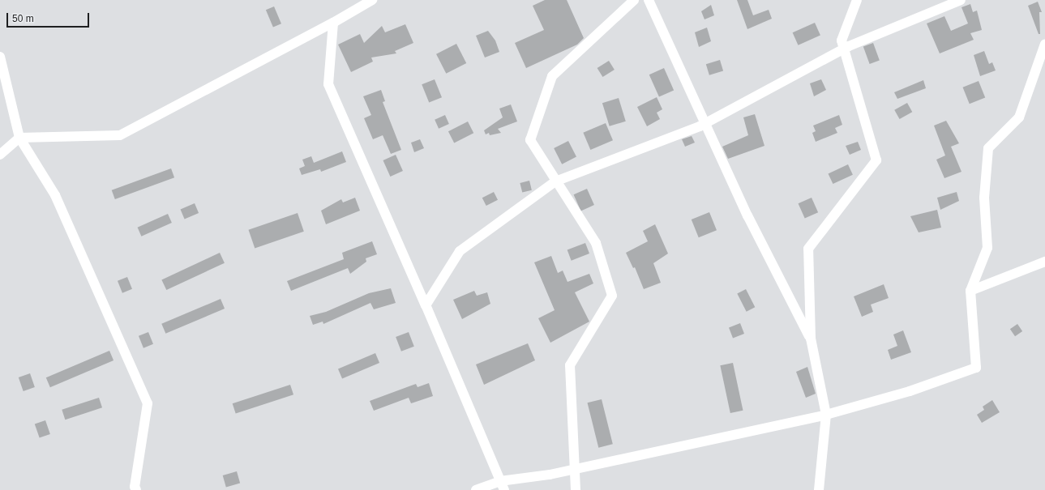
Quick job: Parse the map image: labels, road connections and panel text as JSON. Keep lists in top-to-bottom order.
{
  "scale_bar": "50 m"
}
